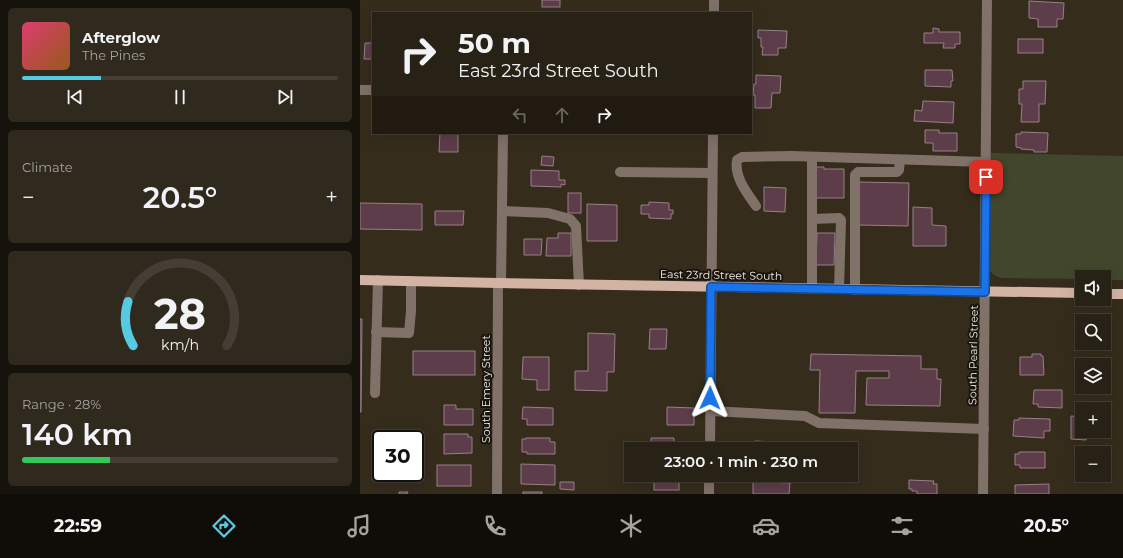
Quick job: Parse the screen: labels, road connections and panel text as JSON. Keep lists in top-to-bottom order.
{
  "streets": {
    "main road": ["East 23rd Street South"],
    "street": ["South Pearl Street", "South Emery Street"]
  },
  "crossings": [
    ["East 23rd Street South", "South Pearl Street"],
    ["East 23rd Street South", "South Emery Street"]
  ],
  "page": {
    "turn": ["50 m", "East 23rd Street South"],
    "song": ["Afterglow", "The Pines"],
    "tile": [
      "Climate",
      ["Range · 28%", "140 km"]
    ],
    "heat": ["−", "20.5°", "+"],
    "map_buttons": ["+", "−"],
    "limit": "30",
    "trip": "23:00 · 1 min · 230 m",
    "tabs": ["22:59", "20.5°"],
    "gauge": ["28", "km/h"]
  }
}
